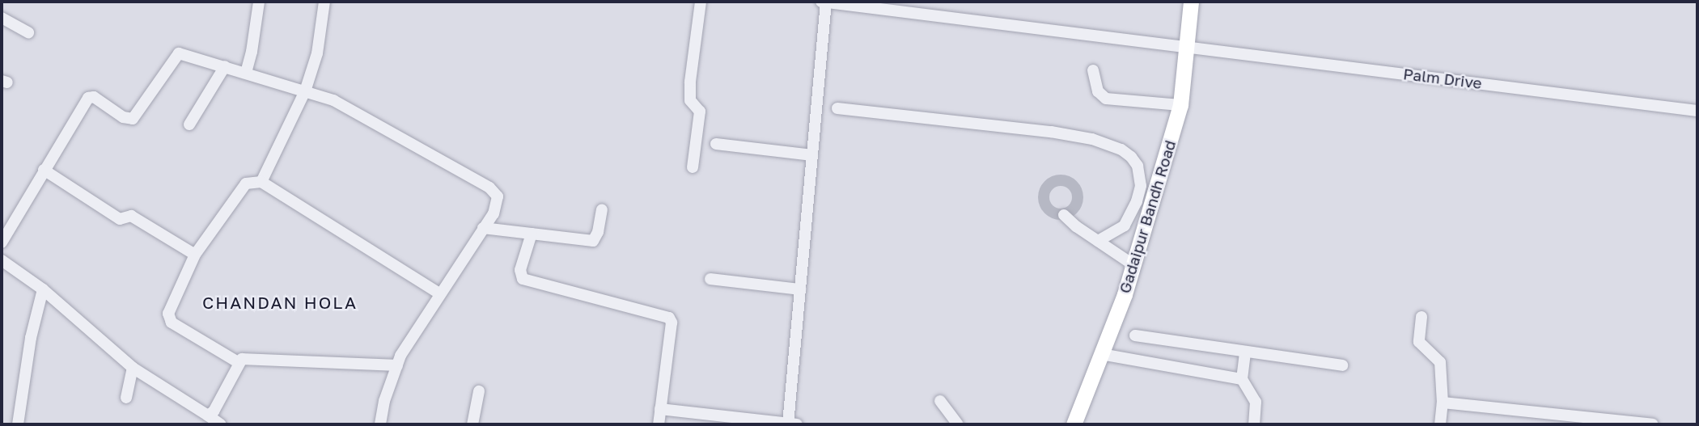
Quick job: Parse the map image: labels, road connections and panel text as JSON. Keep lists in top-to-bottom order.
{
  "streets": {
    "street": ["Palm Drive", "Gadaipur Bandh Road"]
  },
  "crossings": [
    ["Palm Drive", "Gadaipur Bandh Road"]
  ],
  "districts": ["CHANDAN HOLA"]
}
